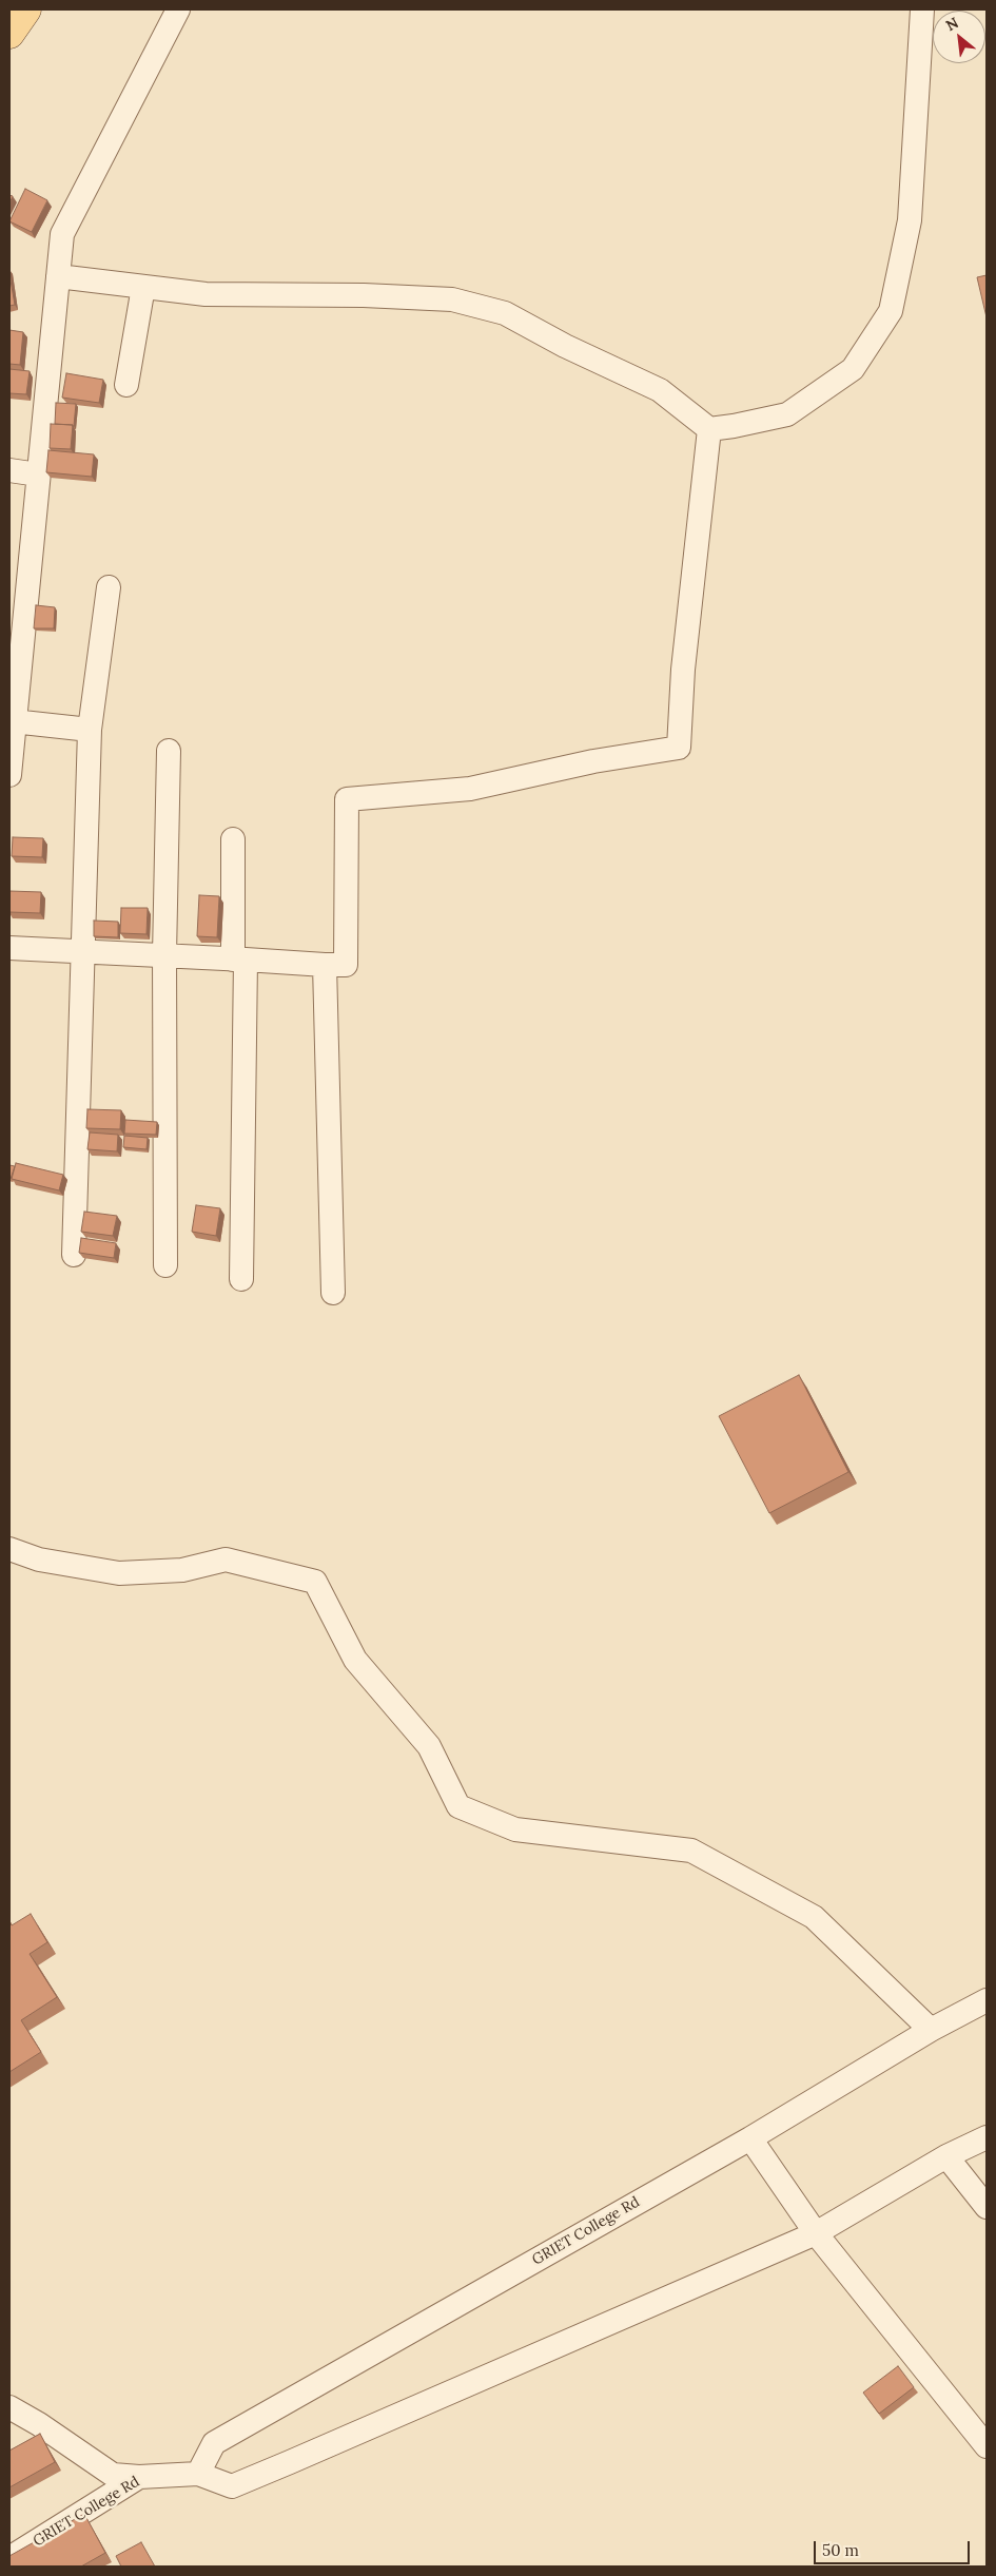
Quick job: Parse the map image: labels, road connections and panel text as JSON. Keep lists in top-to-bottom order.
{
  "streets": {
    "street": ["GRIET College Rd"]
  },
  "scale_bar": "50 m",
  "north": "top left"
}
